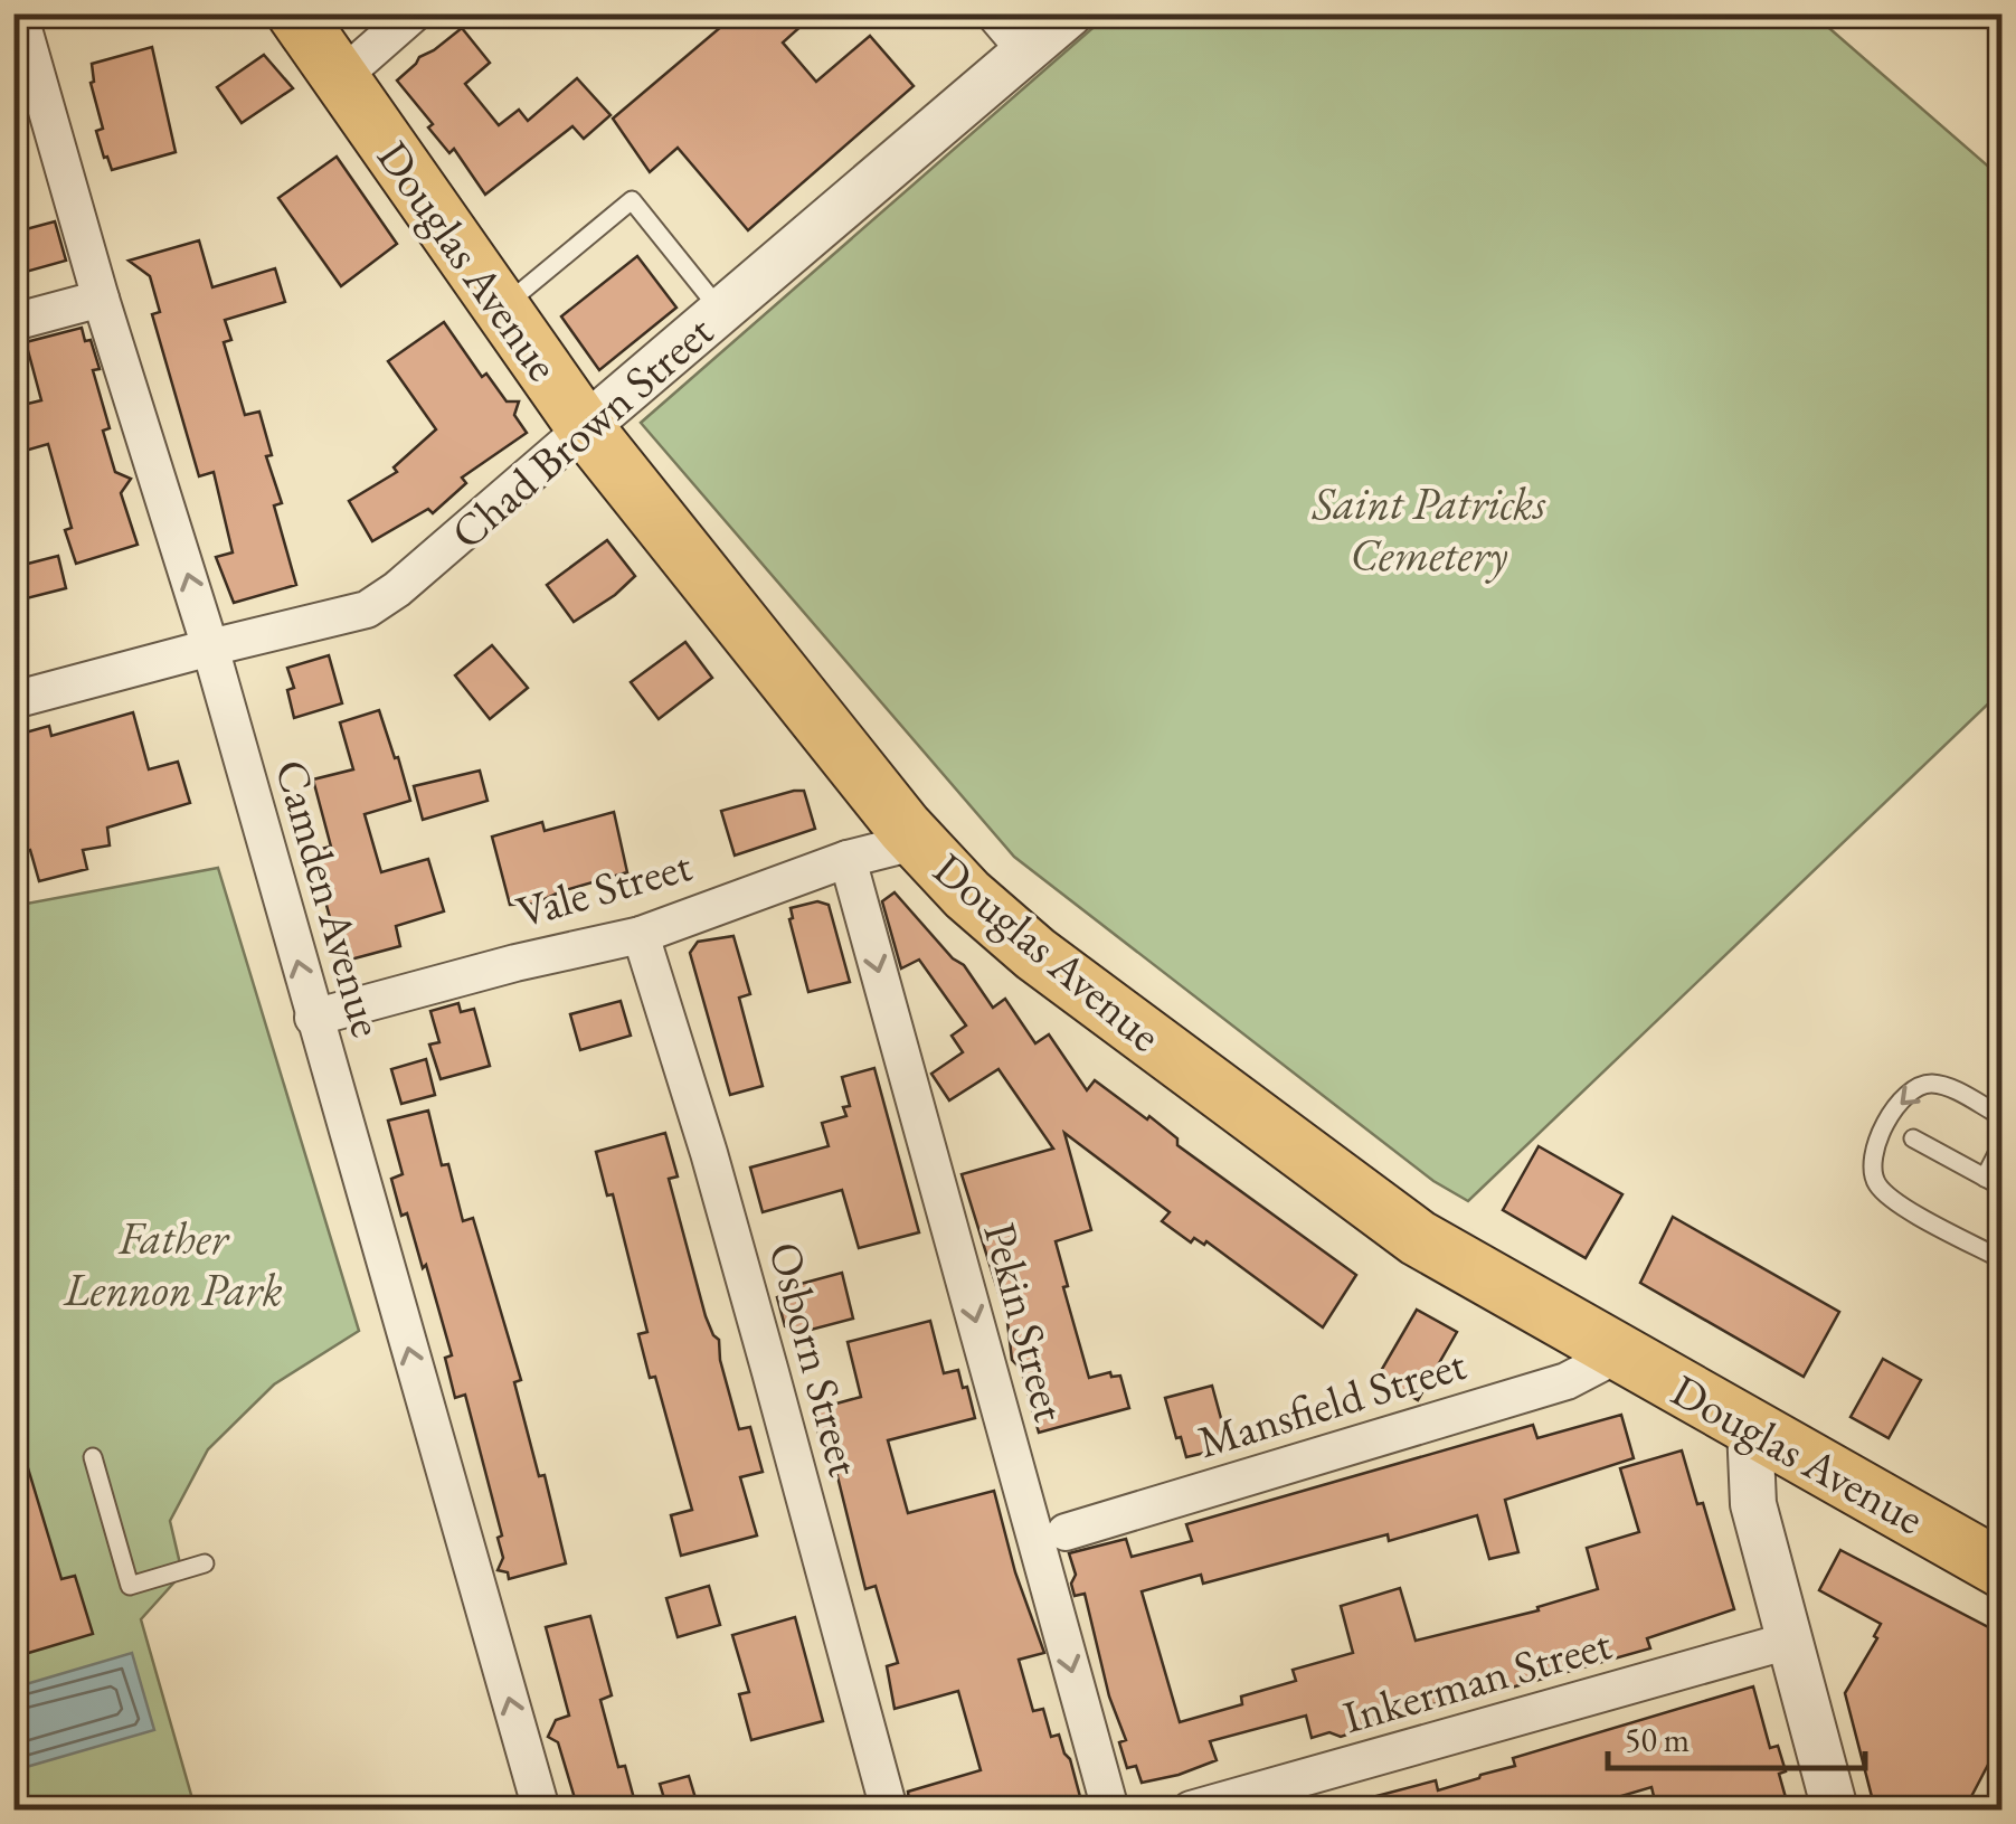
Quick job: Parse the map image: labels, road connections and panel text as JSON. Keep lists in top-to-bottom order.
{
  "streets": {
    "main road": ["Douglas Avenue"],
    "street": [
      "Chad Brown Street",
      "Vale Street",
      "Camden Avenue",
      "Pekin Street",
      "Osborn Street",
      "Mansfield Street",
      "Inkerman Street"
    ]
  },
  "crossings": [
    ["Douglas Avenue", "Chad Brown Street"],
    ["Douglas Avenue", "Vale Street"],
    ["Douglas Avenue", "Mansfield Street"],
    ["Chad Brown Street", "Camden Avenue"],
    ["Vale Street", "Camden Avenue"],
    ["Vale Street", "Pekin Street"],
    ["Vale Street", "Osborn Street"]
  ],
  "one_way": ["Camden Avenue", "Pekin Street"],
  "parks": ["Saint Patricks Cemetery", "Father Lennon Park"],
  "scale_bar": "50 m"
}
